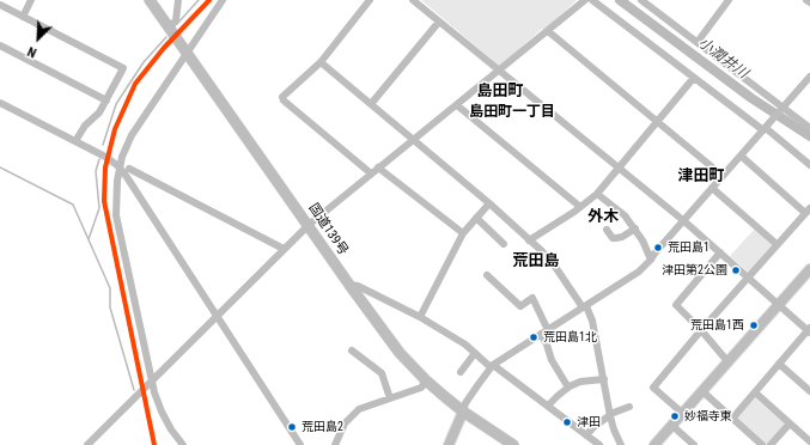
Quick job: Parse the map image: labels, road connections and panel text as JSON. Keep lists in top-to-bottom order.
{
  "streets": {
    "highway": ["国道139号"]
  },
  "districts": [
    "島田町",
    "島田町一丁目",
    "津田町",
    "外木",
    "荒田島"
  ],
  "water": ["小潤井川"],
  "places": [
    "荒田島1",
    "津田第2公園",
    "荒田島1西",
    "荒田島1北",
    "妙福寺東",
    "津田",
    "荒田島2"
  ],
  "north": "bottom left"
}
